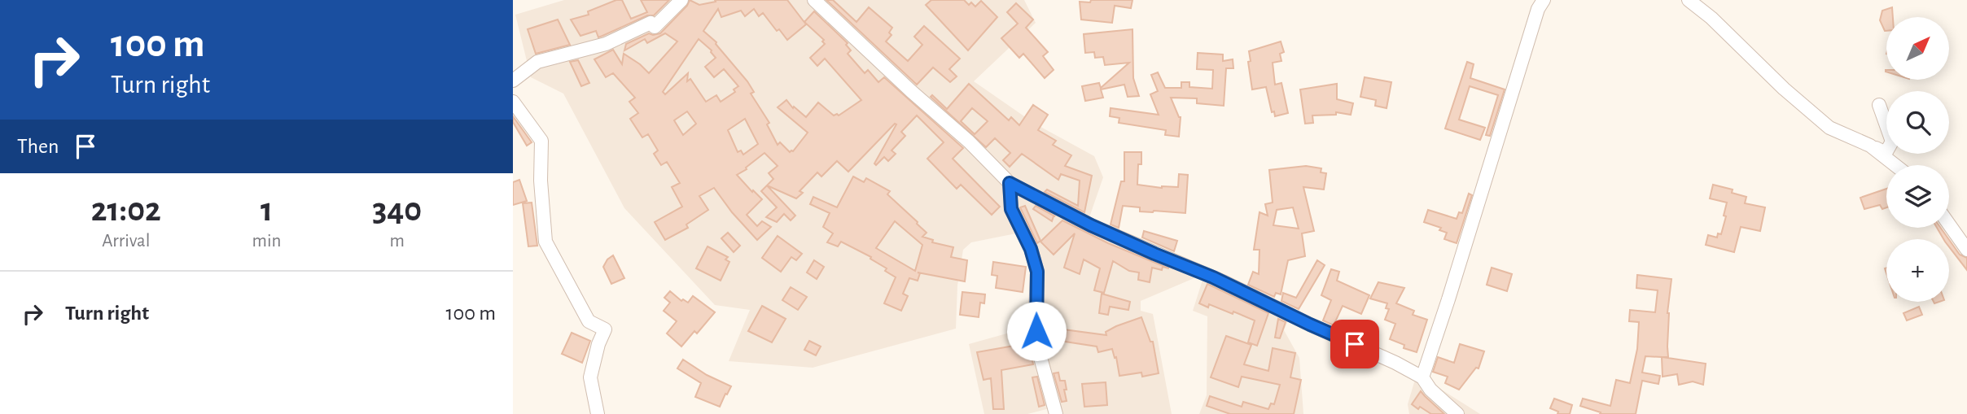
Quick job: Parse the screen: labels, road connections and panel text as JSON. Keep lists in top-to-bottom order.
{
  "north": "top right",
  "page": {
    "turn": ["100 m", "Turn right"],
    "map_buttons": "+",
    "then": "Then",
    "eta": [
      "21:02",
      "Arrival",
      "1",
      "min",
      "340",
      "m"
    ],
    "list": [
      {
        "name": "Turn right",
        "value": "100 m"
      }
    ]
  }
}
